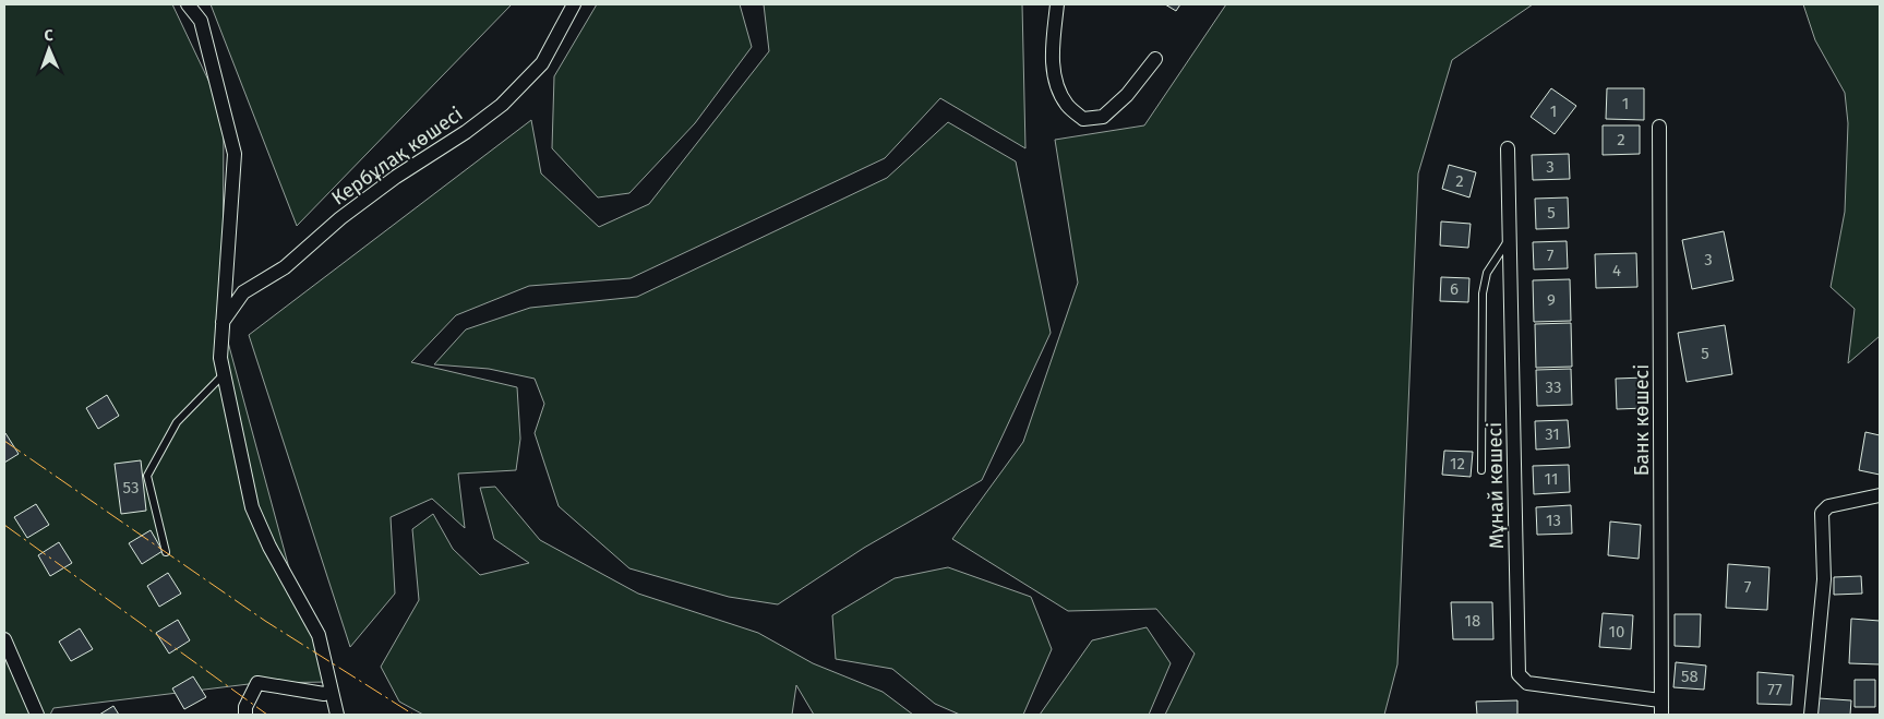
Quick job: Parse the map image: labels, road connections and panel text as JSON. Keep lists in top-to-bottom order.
{
  "streets": {
    "street": ["Кербұлақ көшесі", "Банк көшесі", "Мұнай көшесі"]
  },
  "crossings": [
    ["Банк көшесі", "Мұнай көшесі"]
  ],
  "house_numbers": [
    "1",
    "1",
    "2",
    "3",
    "2",
    "5",
    "7",
    "3",
    "4",
    "6",
    "9",
    "5",
    "33",
    "31",
    "12",
    "11",
    "53",
    "13",
    "7",
    "18",
    "10",
    "58",
    "77"
  ],
  "north": "top"
}
